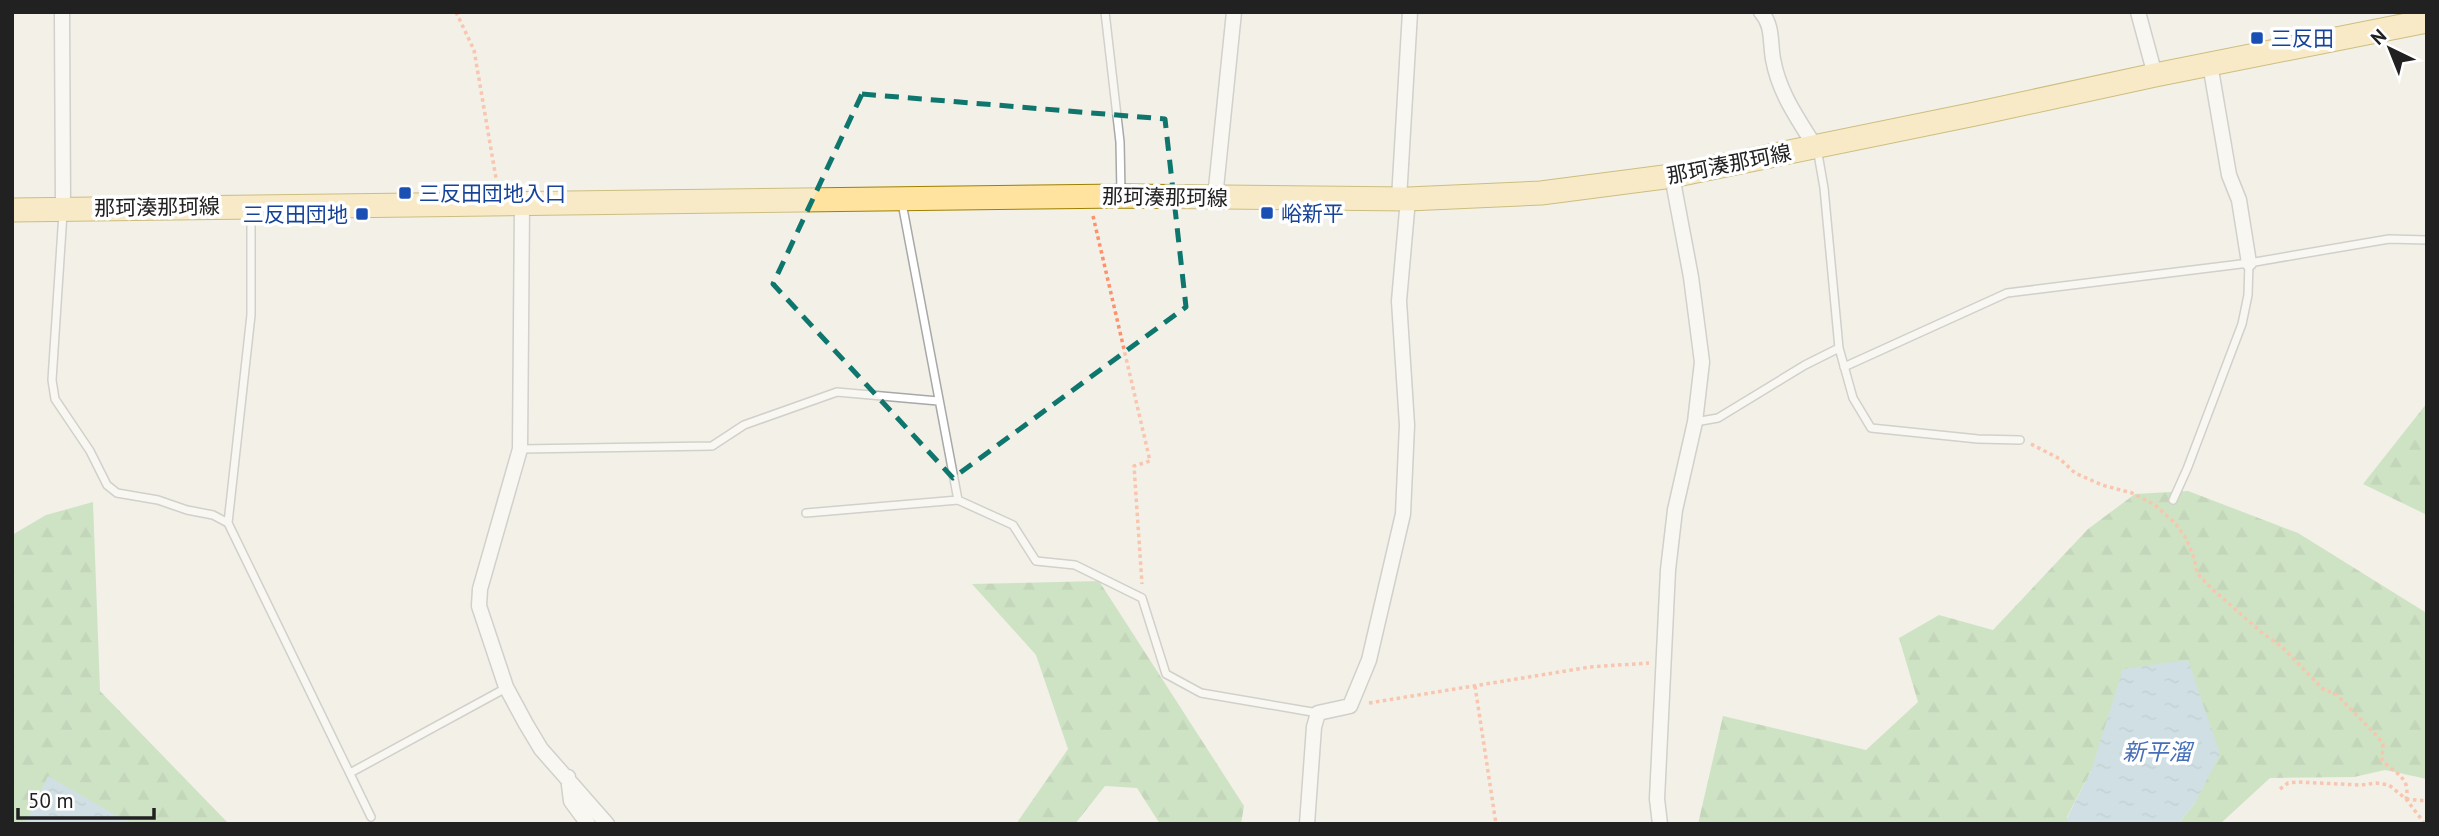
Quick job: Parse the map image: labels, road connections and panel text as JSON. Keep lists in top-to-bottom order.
{
  "streets": {
    "main road": ["那珂湊那珂線"]
  },
  "water": ["新平溜"],
  "places": {
    "transit": [
      "三反田",
      "三反田団地入口",
      "峪新平",
      "三反田団地"
    ]
  },
  "scale_bar": "50 m",
  "north": "top left"
}
